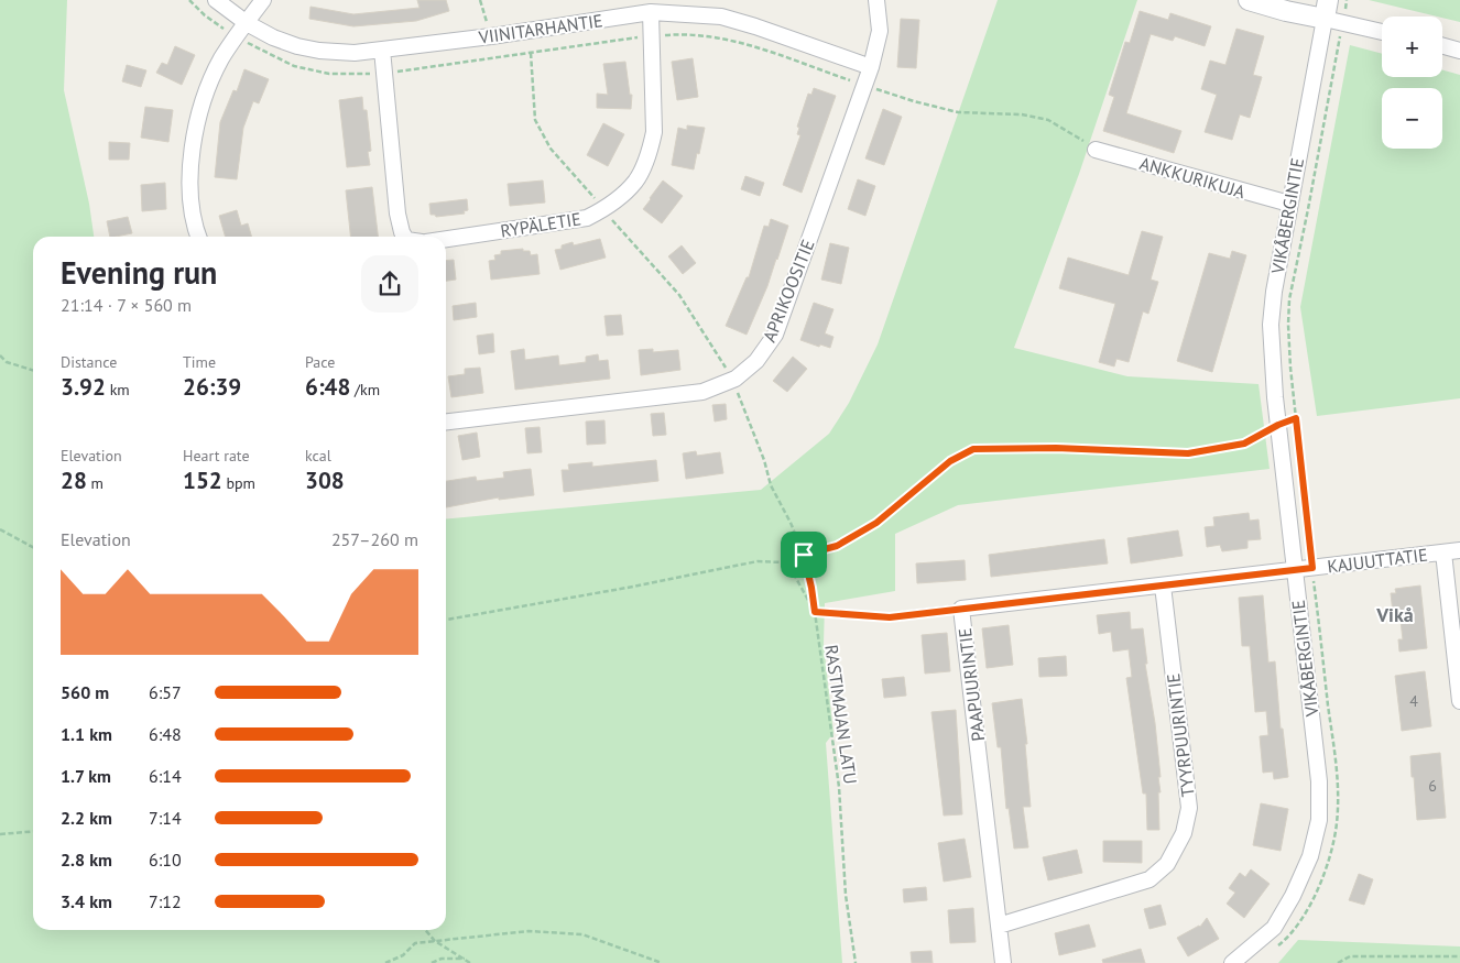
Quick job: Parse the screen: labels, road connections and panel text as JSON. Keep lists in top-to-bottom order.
{
  "streets": {
    "street": [
      "VIINITARHANTIE",
      "ANKKURIKUJA",
      "VIKÅBERGINTIE",
      "RYPÄLETIE",
      "APRIKOOSITIE",
      "KAJUUTTATIE",
      "PAAPUURINTIE",
      "TYYRPUURINTIE"
    ],
    "path": ["RASTIMAJAN LATU"]
  },
  "crossings": [
    ["VIINITARHANTIE", "RYPÄLETIE"],
    ["VIINITARHANTIE", "APRIKOOSITIE"],
    ["ANKKURIKUJA", "VIKÅBERGINTIE"],
    ["VIKÅBERGINTIE", "KAJUUTTATIE"],
    ["VIKÅBERGINTIE", "PAAPUURINTIE"],
    ["KAJUUTTATIE", "PAAPUURINTIE"],
    ["PAAPUURINTIE", "TYYRPUURINTIE"]
  ],
  "districts": ["Vikå"],
  "house_numbers": ["4", "6"],
  "page": {
    "map_buttons": ["+", "−"],
    "heading": ["Evening run", "21:14 · 7 × 560 m"],
    "stats": [
      ["Distance", "3.92 km"],
      ["Time", "26:39"],
      ["Pace", "6:48 /km"],
      ["Elevation", "28 m"],
      ["Heart rate", "152 bpm"],
      ["kcal", "308"]
    ],
    "chart": ["Elevation", "257–260 m"],
    "list": [
      {
        "name": "560 m",
        "note": "6:57"
      },
      {
        "name": "1.1 km",
        "note": "6:48"
      },
      {
        "name": "1.7 km",
        "note": "6:14"
      },
      {
        "name": "2.2 km",
        "note": "7:14"
      },
      {
        "name": "2.8 km",
        "note": "6:10"
      },
      {
        "name": "3.4 km",
        "note": "7:12"
      }
    ]
  }
}
